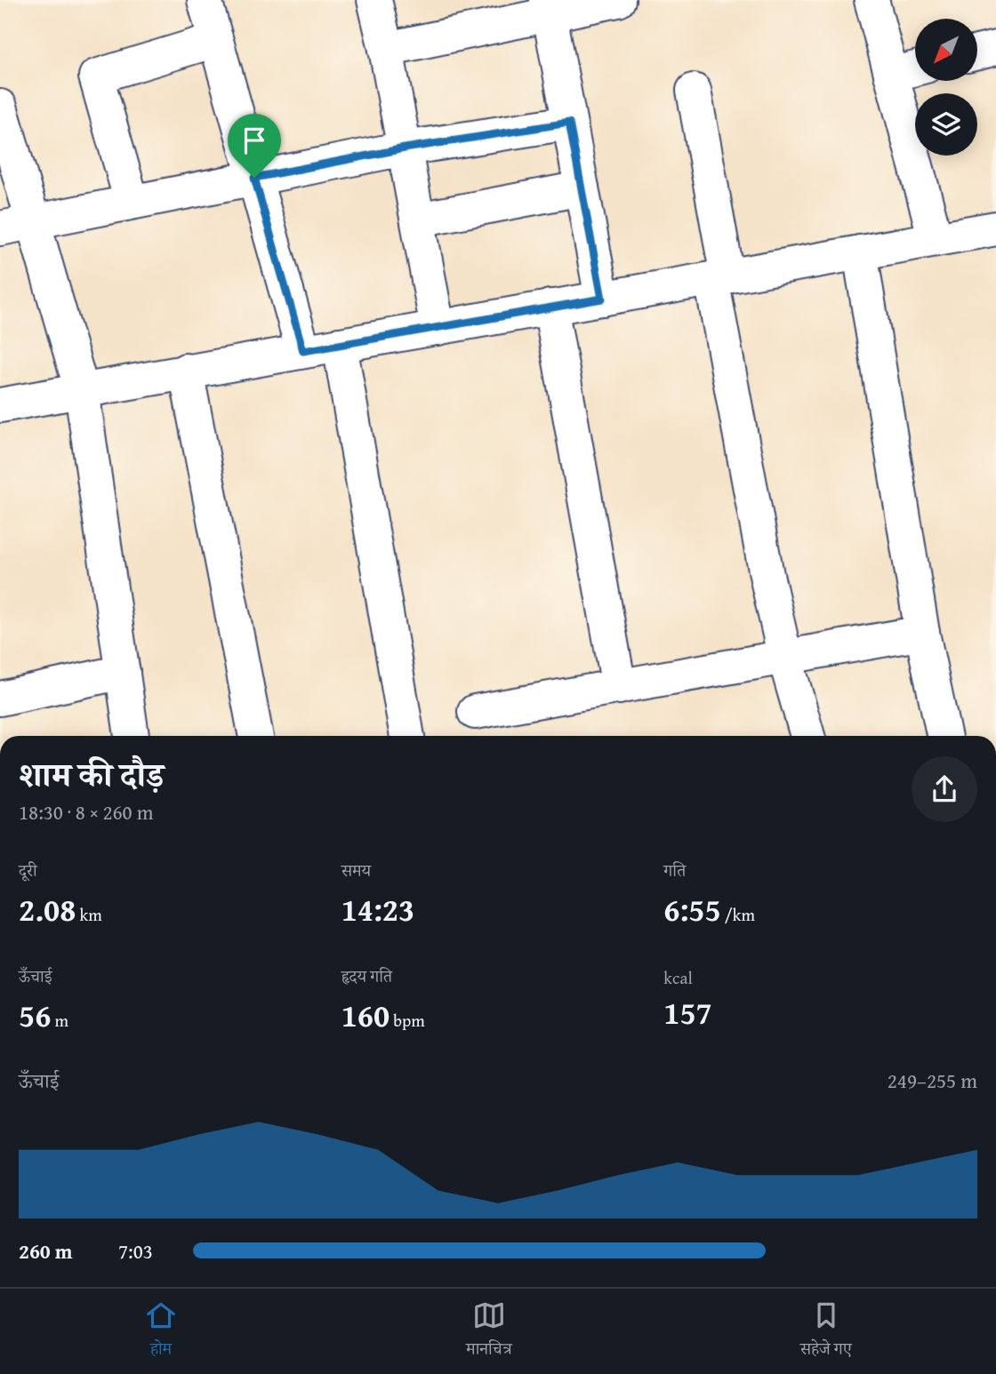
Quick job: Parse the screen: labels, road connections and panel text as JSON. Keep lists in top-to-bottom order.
{
  "north": "bottom left",
  "page": {
    "heading": ["शाम की दौड़", "18:30 · 8 × 260 m"],
    "stats": [
      ["दूरी", "2.08 km"],
      ["समय", "14:23"],
      ["गति", "6:55 /km"],
      ["ऊँचाई", "56 m"],
      ["हृदय गति", "160 bpm"],
      ["kcal", "157"]
    ],
    "chart": ["ऊँचाई", "249–255 m"],
    "list": [
      {
        "name": "260 m",
        "note": "7:03"
      }
    ],
    "tabs": ["होम", "मानचित्र", "सहेजे गए"]
  }
}
